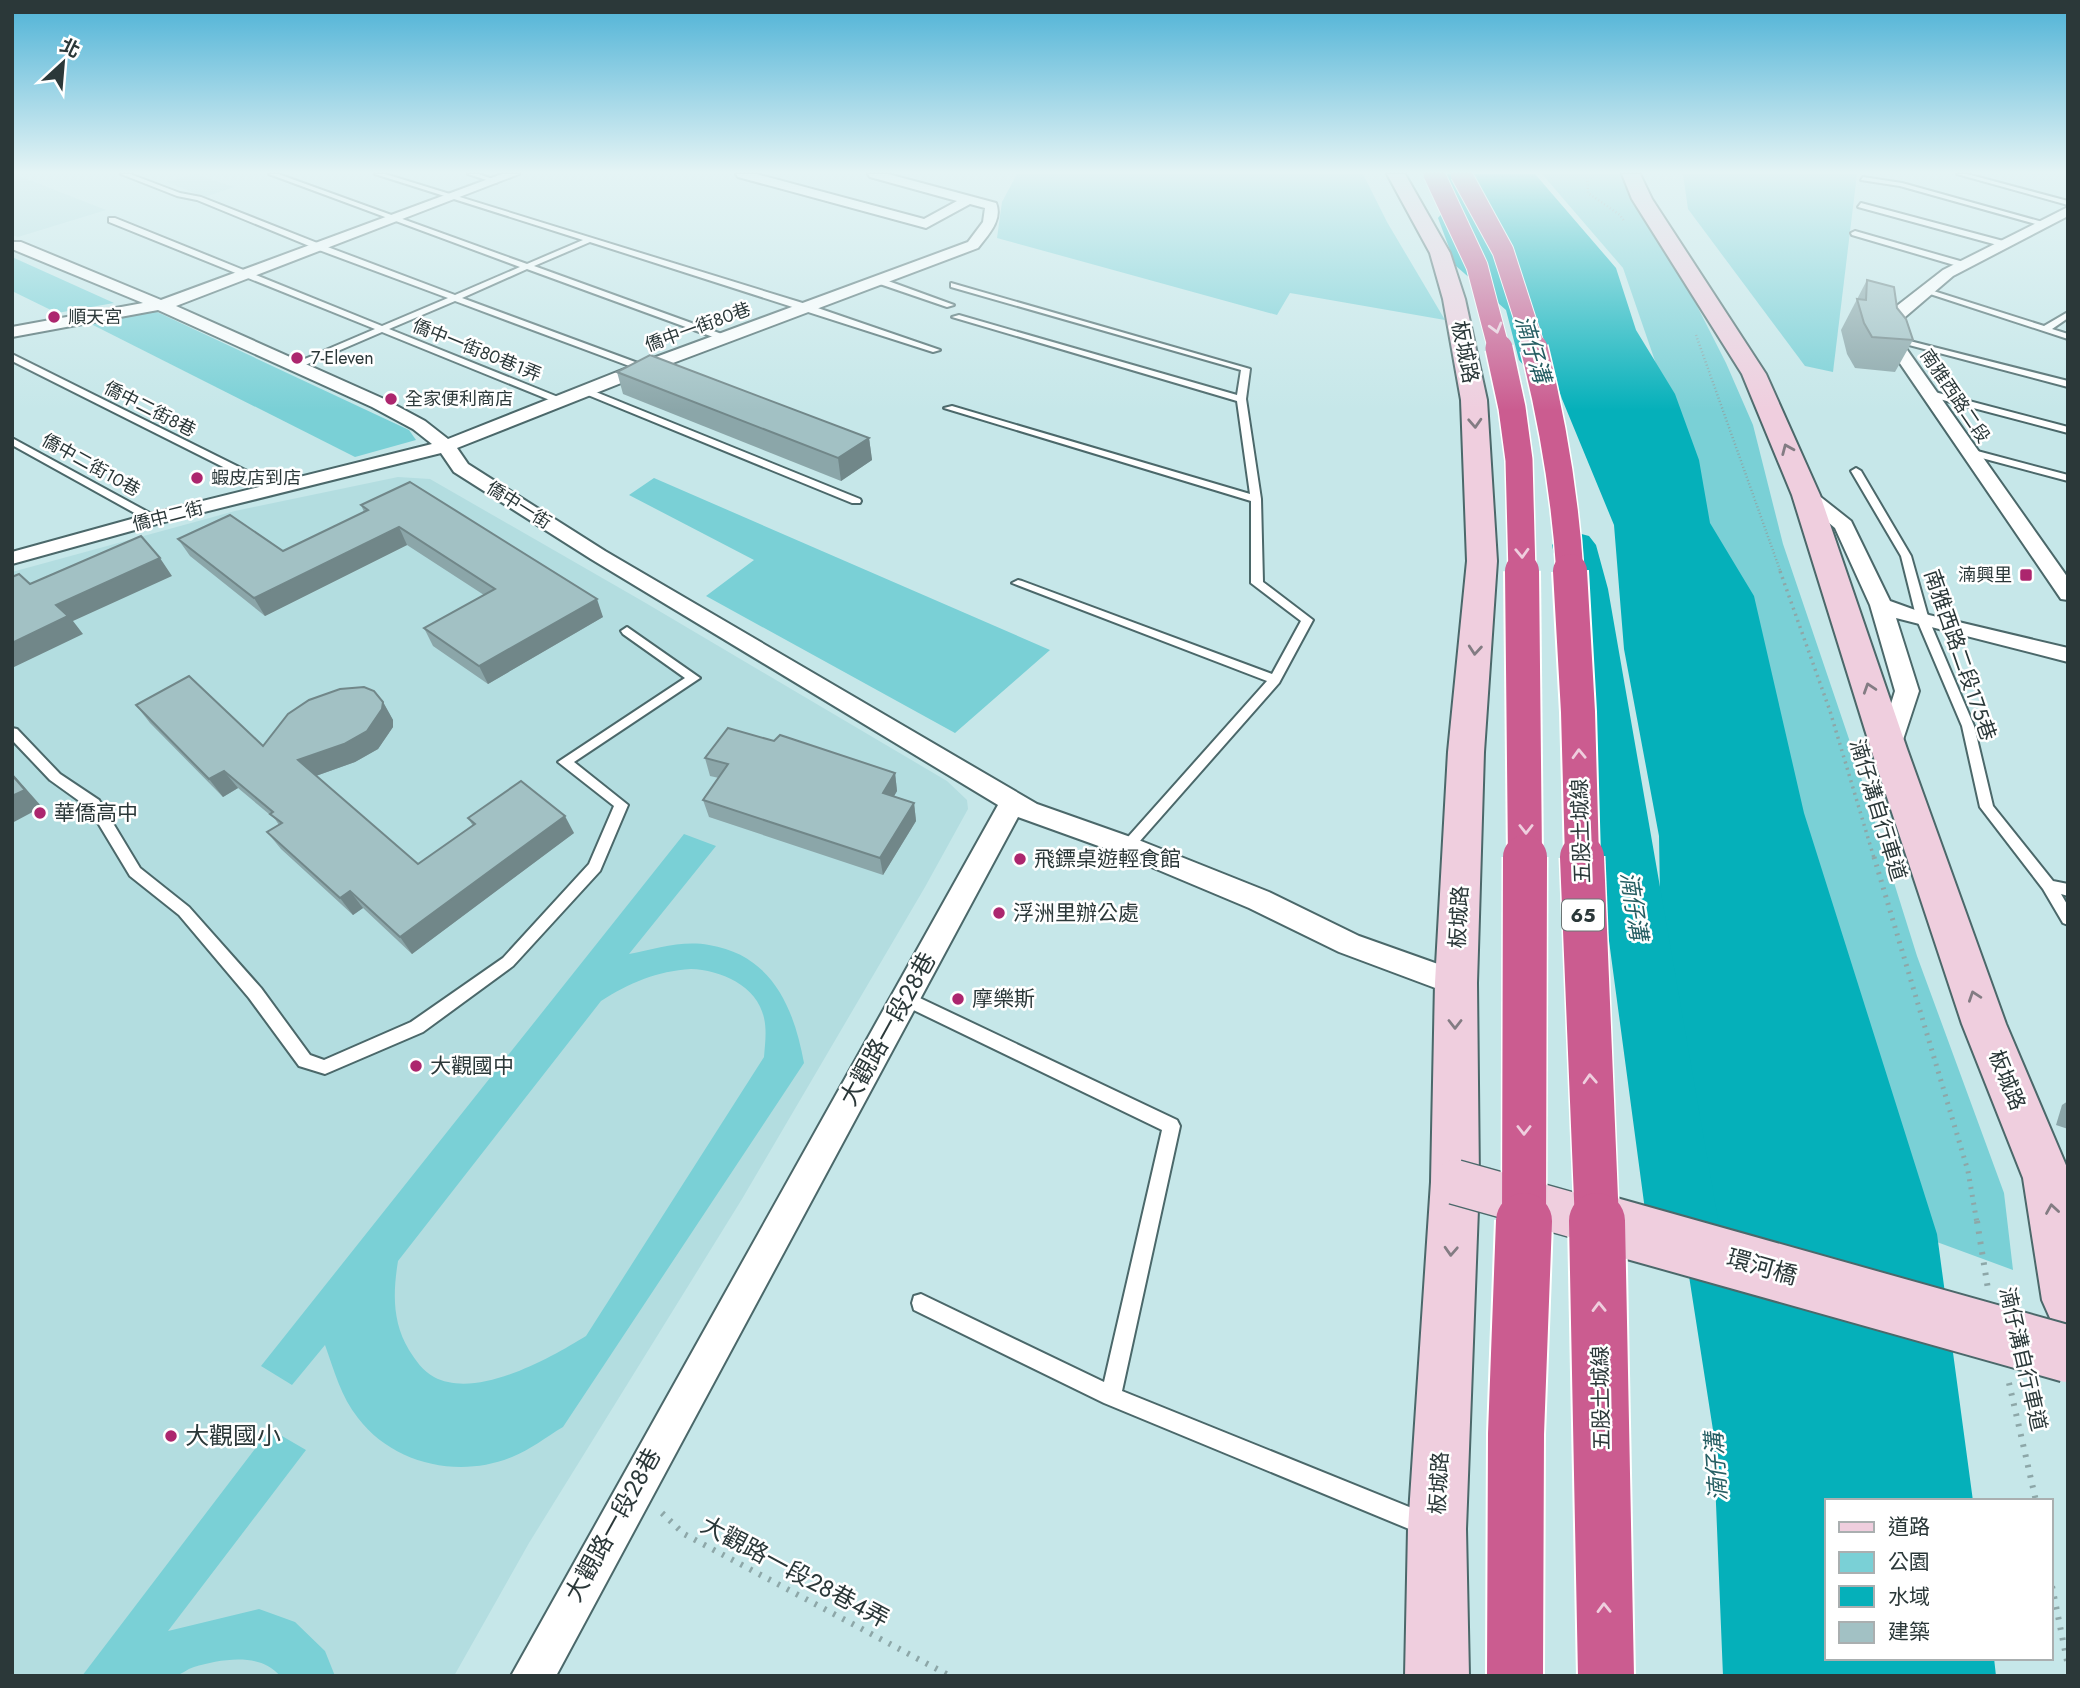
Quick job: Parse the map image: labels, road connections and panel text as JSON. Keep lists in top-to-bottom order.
{
  "streets": {
    "highway": ["五股土城線", "65"],
    "street": [
      "僑中一街80巷",
      "板城路",
      "南雅西路二段",
      "僑中一街",
      "僑中二街",
      "大觀路一段28巷",
      "環河橋"
    ],
    "lane": [
      "僑中一街80巷1弄",
      "僑中二街8巷",
      "僑中二街10巷",
      "南雅西路二段175巷"
    ],
    "path": ["湳仔溝自行車道", "大觀路一段28巷4弄"]
  },
  "crossings": [
    ["僑中一街80巷", "僑中一街80巷1弄"],
    ["僑中一街80巷", "僑中一街"],
    ["僑中一街80巷", "僑中二街"],
    ["板城路", "環河橋"],
    ["僑中二街8巷", "僑中二街"],
    ["僑中二街10巷", "僑中二街"],
    ["僑中一街", "僑中二街"],
    ["僑中一街", "大觀路一段28巷"],
    ["湳仔溝自行車道", "環河橋"],
    ["大觀路一段28巷", "大觀路一段28巷4弄"]
  ],
  "water": ["湳仔溝"],
  "places": {
    "other": [
      "順天宮",
      "7-Eleven",
      "全家便利商店",
      "蝦皮店到店",
      "華僑高中",
      "飛鏢桌遊輕食館",
      "浮洲里辦公處",
      "摩樂斯",
      "大觀國中",
      "大觀國小"
    ],
    "transit": ["湳興里"]
  },
  "legend": [
    "道路",
    "公園",
    "水域",
    "建築"
  ],
  "north": "top right"
}
